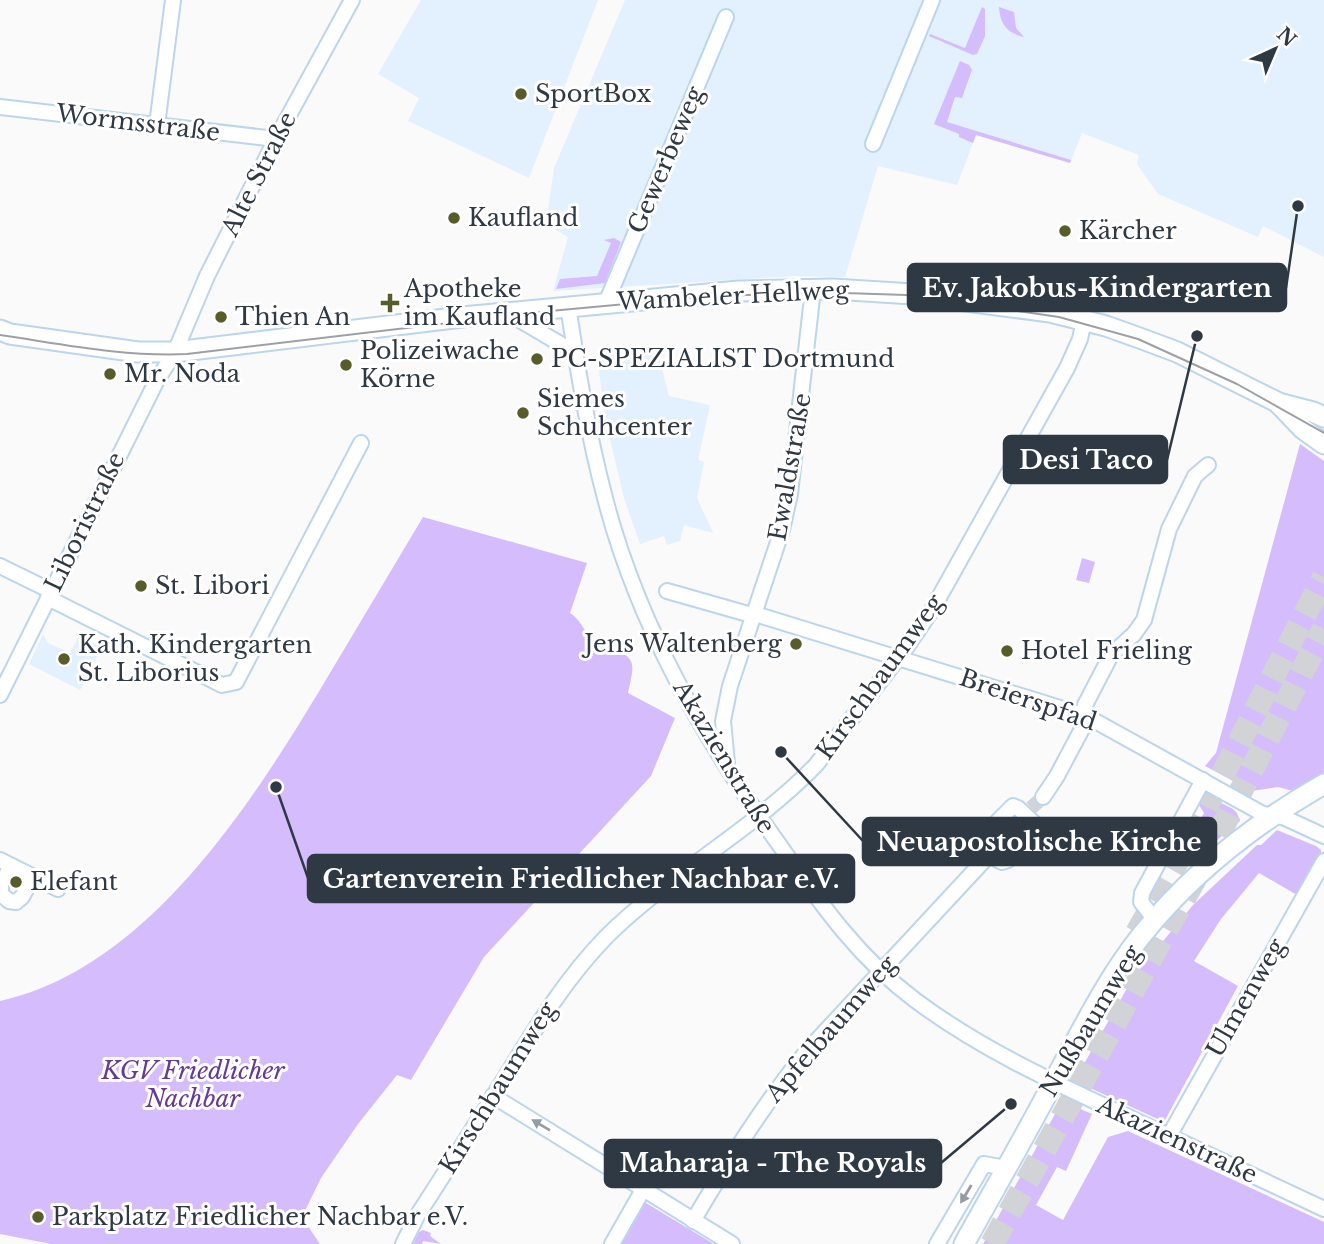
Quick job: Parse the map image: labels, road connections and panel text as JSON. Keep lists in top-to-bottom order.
{
  "streets": {
    "main road": ["Wambeler Hellweg", "Nußbaumweg"],
    "street": [
      "Wormsstraße",
      "Gewerbeweg",
      "Alte Straße",
      "Ewaldstraße",
      "Liboristraße",
      "Kirschbaumweg",
      "Breierspfad",
      "Akazienstraße",
      "Ulmenweg",
      "Apfelbaumweg"
    ]
  },
  "crossings": [
    ["Wormsstraße", "Alte Straße"],
    ["Gewerbeweg", "Wambeler Hellweg"],
    ["Alte Straße", "Wambeler Hellweg"],
    ["Alte Straße", "Liboristraße"],
    ["Wambeler Hellweg", "Ewaldstraße"],
    ["Wambeler Hellweg", "Liboristraße"],
    ["Wambeler Hellweg", "Kirschbaumweg"],
    ["Wambeler Hellweg", "Akazienstraße"],
    ["Ewaldstraße", "Breierspfad"],
    ["Ewaldstraße", "Akazienstraße"],
    ["Kirschbaumweg", "Breierspfad"],
    ["Kirschbaumweg", "Akazienstraße"],
    ["Breierspfad", "Nußbaumweg"],
    ["Akazienstraße", "Ulmenweg"],
    ["Akazienstraße", "Nußbaumweg"],
    ["Akazienstraße", "Apfelbaumweg"]
  ],
  "parks": ["KGV Friedlicher Nachbar"],
  "places": {
    "other": [
      "SportBox",
      "Ev. Jakobus-Kindergarten",
      "Kaufland",
      "Kärcher",
      "Thien An",
      "Desi Taco",
      "PC-SPEZIALIST Dortmund",
      "Polizeiwache Körne",
      "Mr. Noda",
      "Siemes Schuhcenter",
      "St. Libori",
      "Jens Waltenberg",
      "Hotel Frieling",
      "Kath. Kindergarten St. Liborius",
      "Neuapostolische Kirche",
      "Gartenverein Friedlicher Nachbar e.V.",
      "Elefant",
      "Maharaja - The Royals",
      "Parkplatz Friedlicher Nachbar e.V."
    ],
    "health": ["Apotheke im Kaufland"]
  },
  "north": "top right"
}
